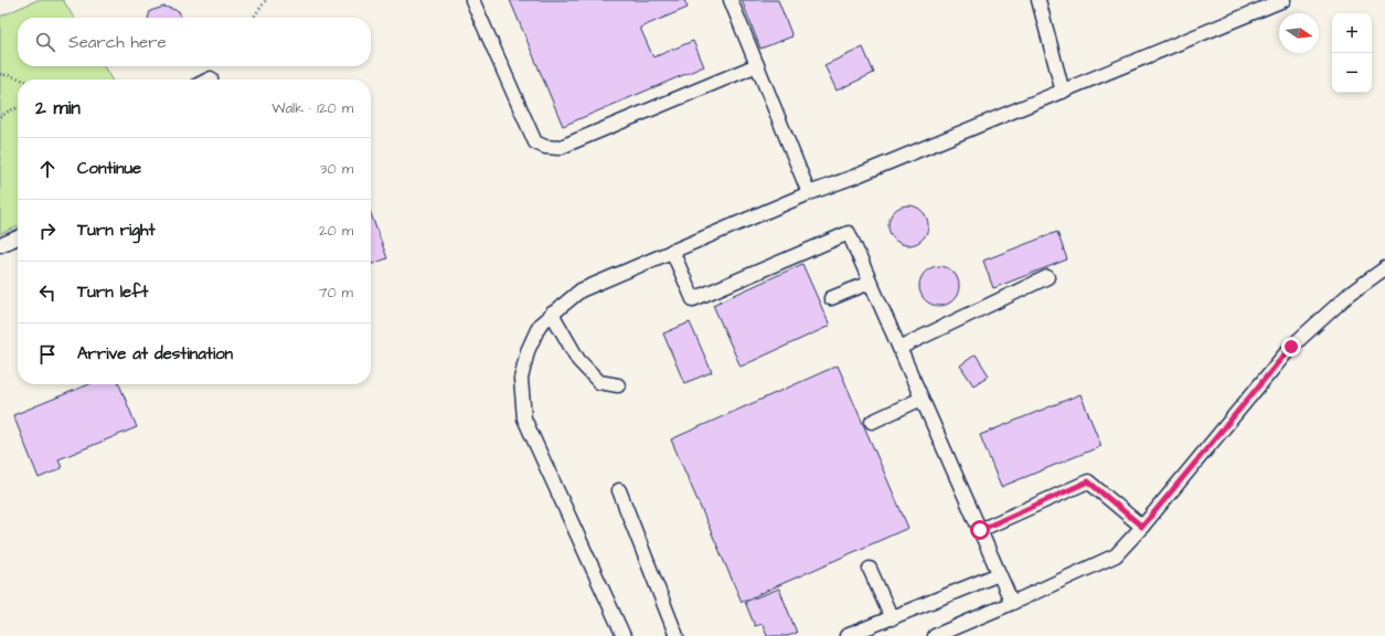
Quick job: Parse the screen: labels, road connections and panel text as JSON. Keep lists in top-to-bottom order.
{
  "north": "right",
  "page": {
    "map_buttons": ["+", "−"],
    "search": "Search here",
    "heading": ["2 min", "Walk · 120 m"],
    "list": [
      ["Continue", "30 m"],
      ["Turn right", "20 m"],
      ["Turn left", "70 m"],
      "Arrive at destination"
    ]
  }
}
